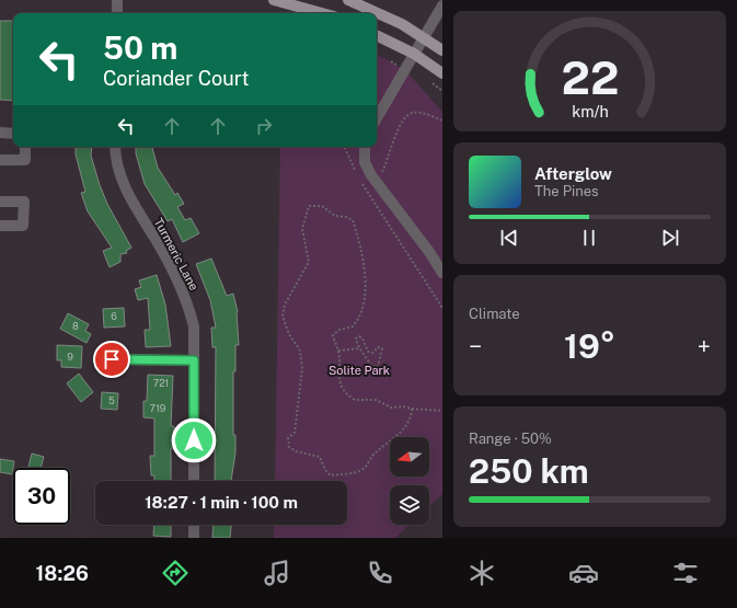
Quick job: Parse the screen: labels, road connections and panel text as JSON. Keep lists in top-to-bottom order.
{
  "streets": {
    "street": ["Turmeric Lane"]
  },
  "parks": ["Solite Park"],
  "house_numbers": [
    "6",
    "8",
    "9",
    "721",
    "5",
    "719"
  ],
  "north": "left",
  "page": {
    "turn": ["50 m", "Coriander Court"],
    "song": ["Afterglow", "The Pines"],
    "tile": [
      "Climate",
      ["Range · 50%", "250 km"]
    ],
    "heat": ["−", "19°", "+"],
    "limit": "30",
    "trip": "18:27 · 1 min · 100 m",
    "tabs": "18:26",
    "gauge": ["22", "km/h"]
  }
}
